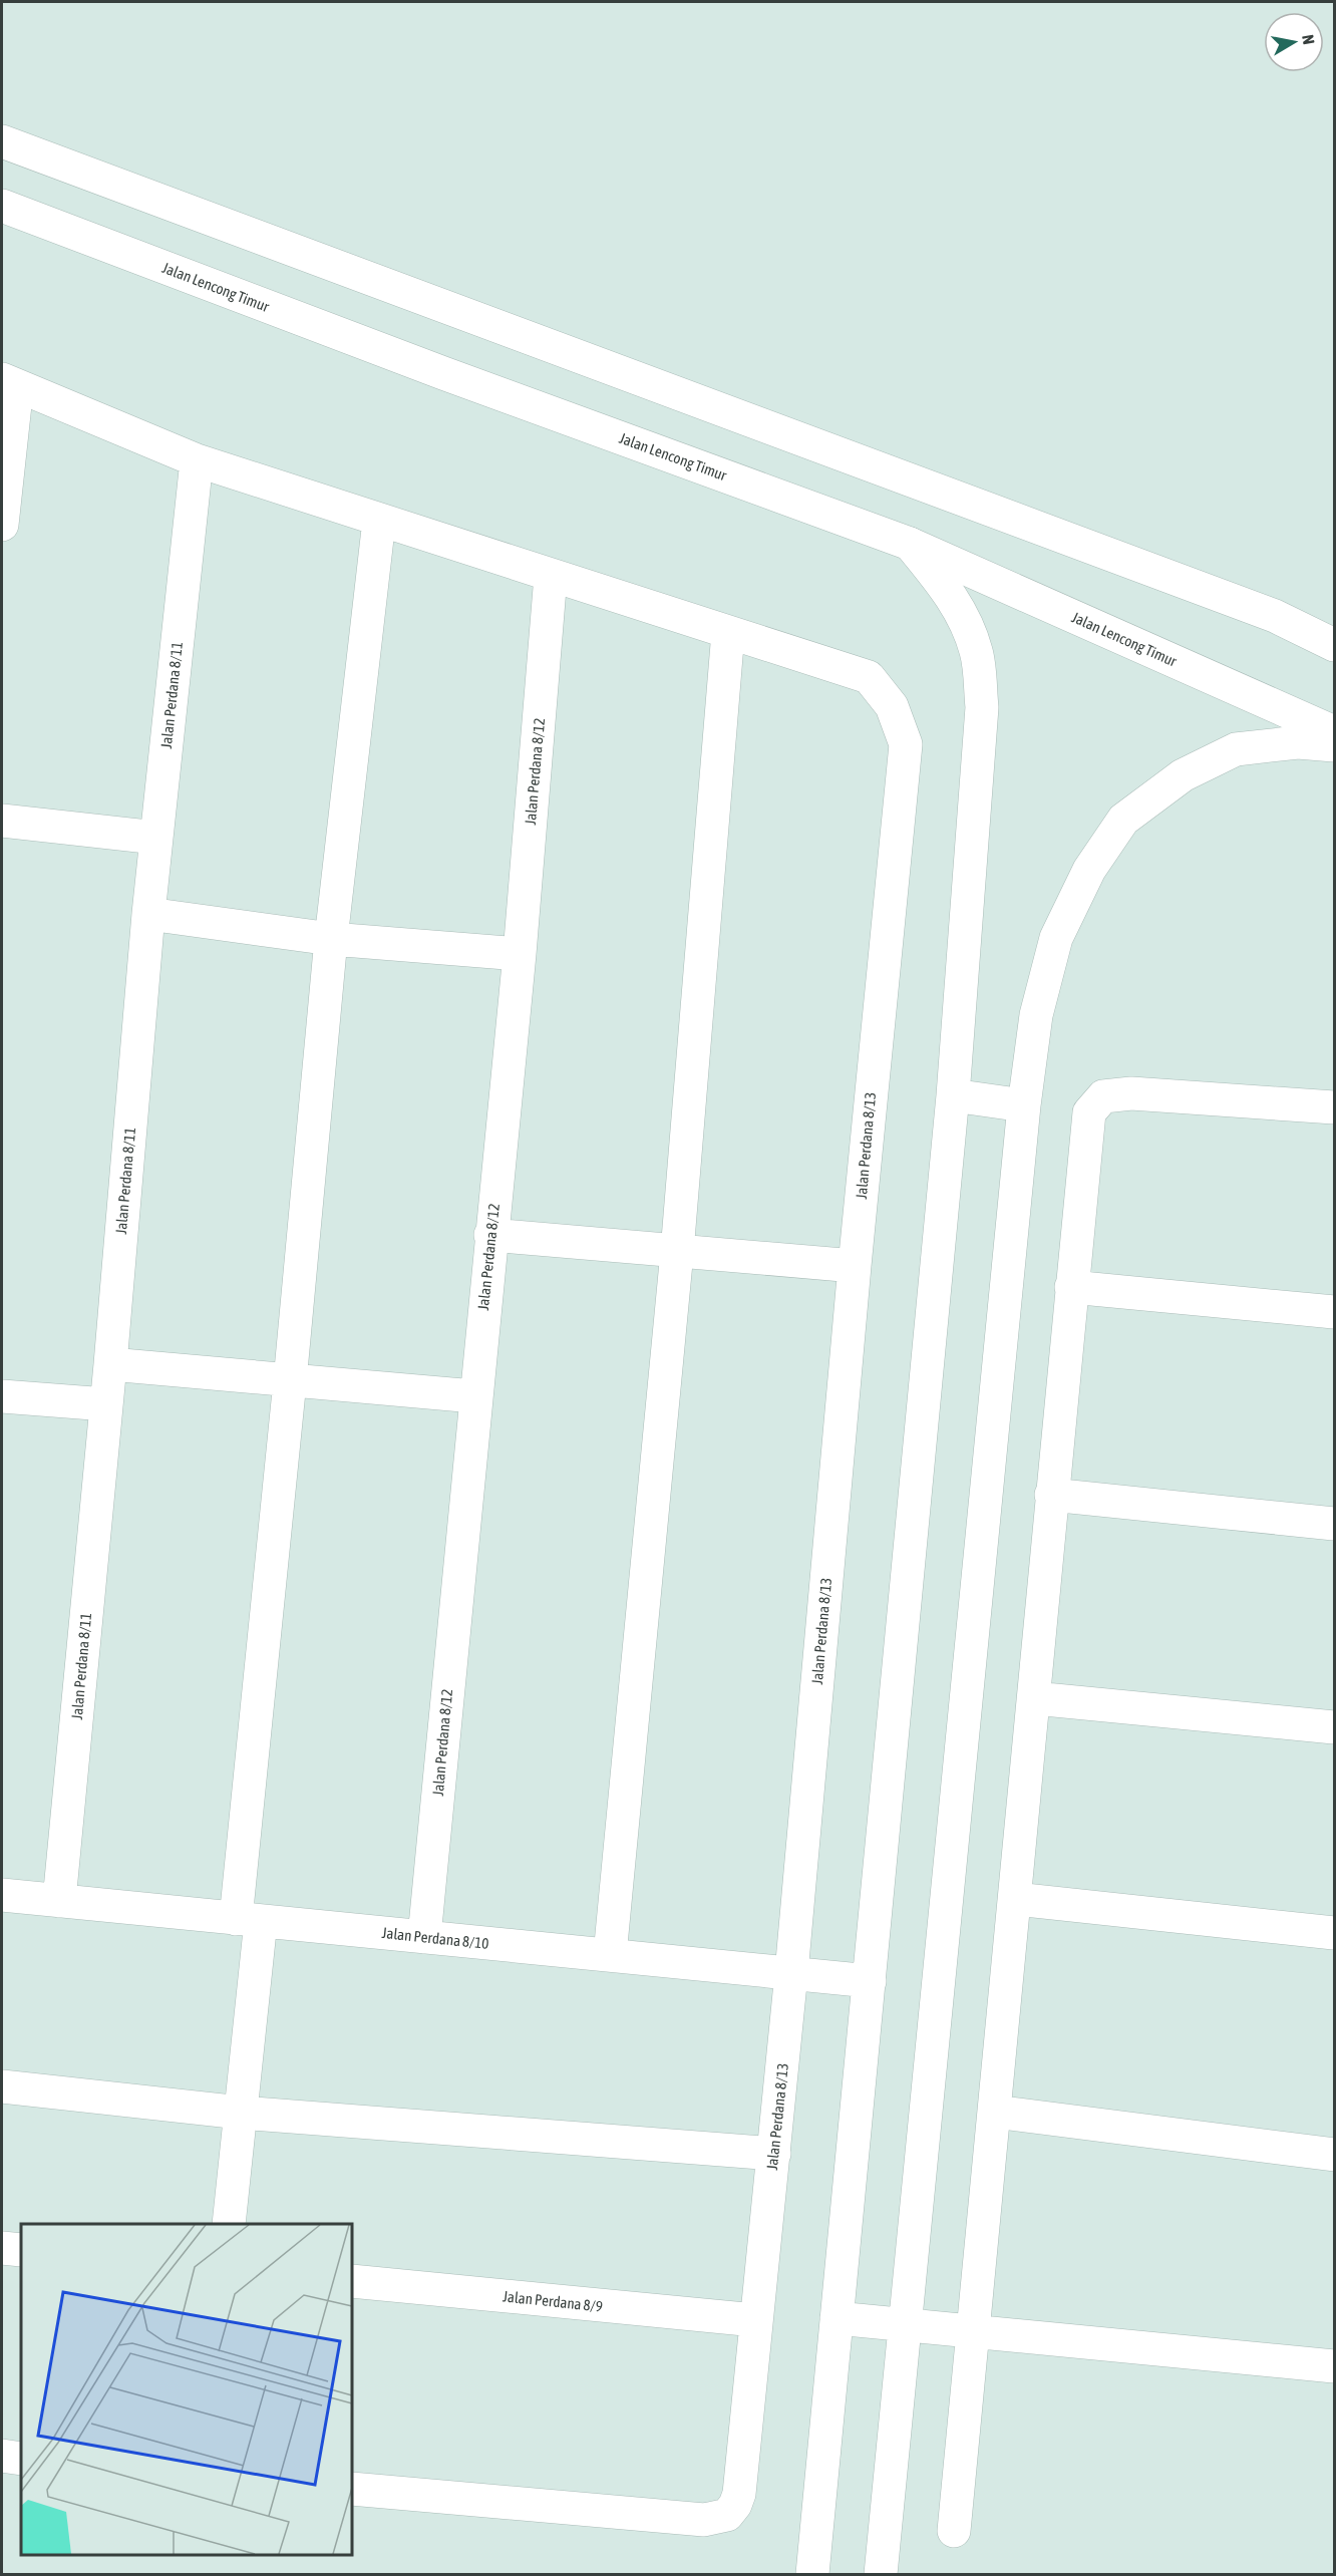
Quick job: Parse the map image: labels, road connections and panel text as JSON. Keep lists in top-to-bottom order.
{
  "streets": {
    "main road": [
      "Jalan Lencong Timur",
      "Jalan Perdana 8/11",
      "Jalan Perdana 8/12",
      "Jalan Perdana 8/13",
      "Jalan Perdana 8/10",
      "Jalan Perdana 8/9"
    ]
  },
  "crossings": [
    ["Jalan Perdana 8/11", "Jalan Perdana 8/10"],
    ["Jalan Perdana 8/12", "Jalan Perdana 8/10"],
    ["Jalan Perdana 8/13", "Jalan Perdana 8/10"],
    ["Jalan Perdana 8/13", "Jalan Perdana 8/9"]
  ],
  "north": "right"
}
